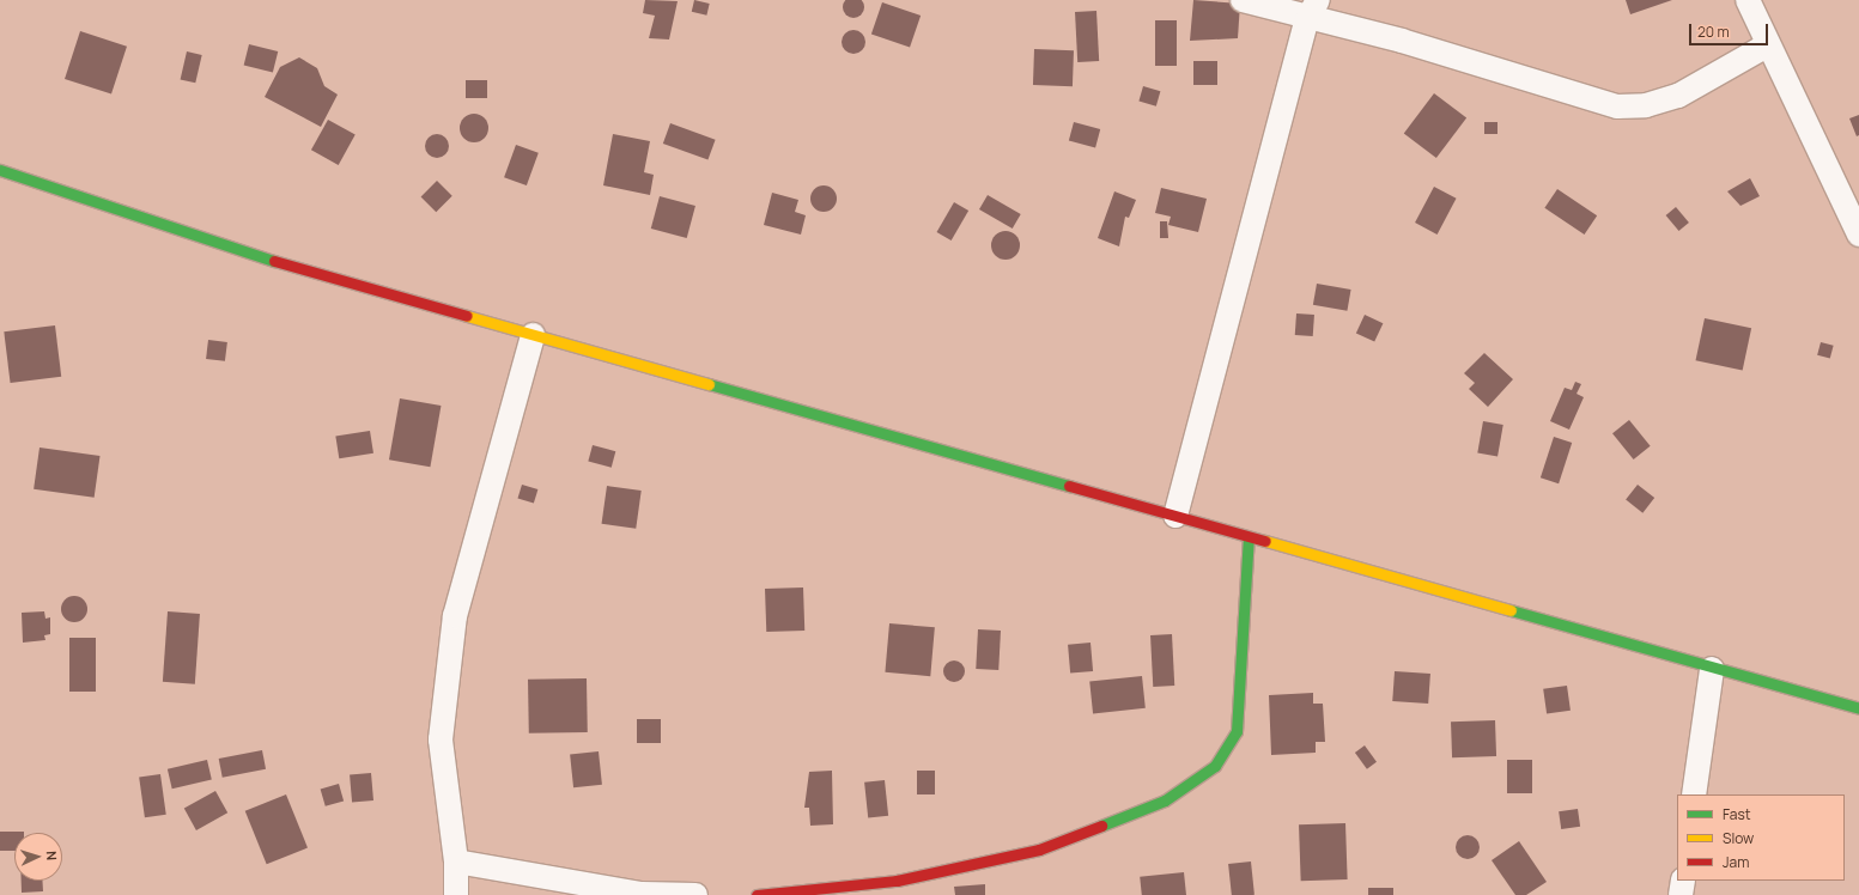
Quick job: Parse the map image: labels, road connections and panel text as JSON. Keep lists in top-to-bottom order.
{
  "legend": ["Fast", "Slow", "Jam"],
  "scale_bar": "20 m",
  "north": "right"
}
